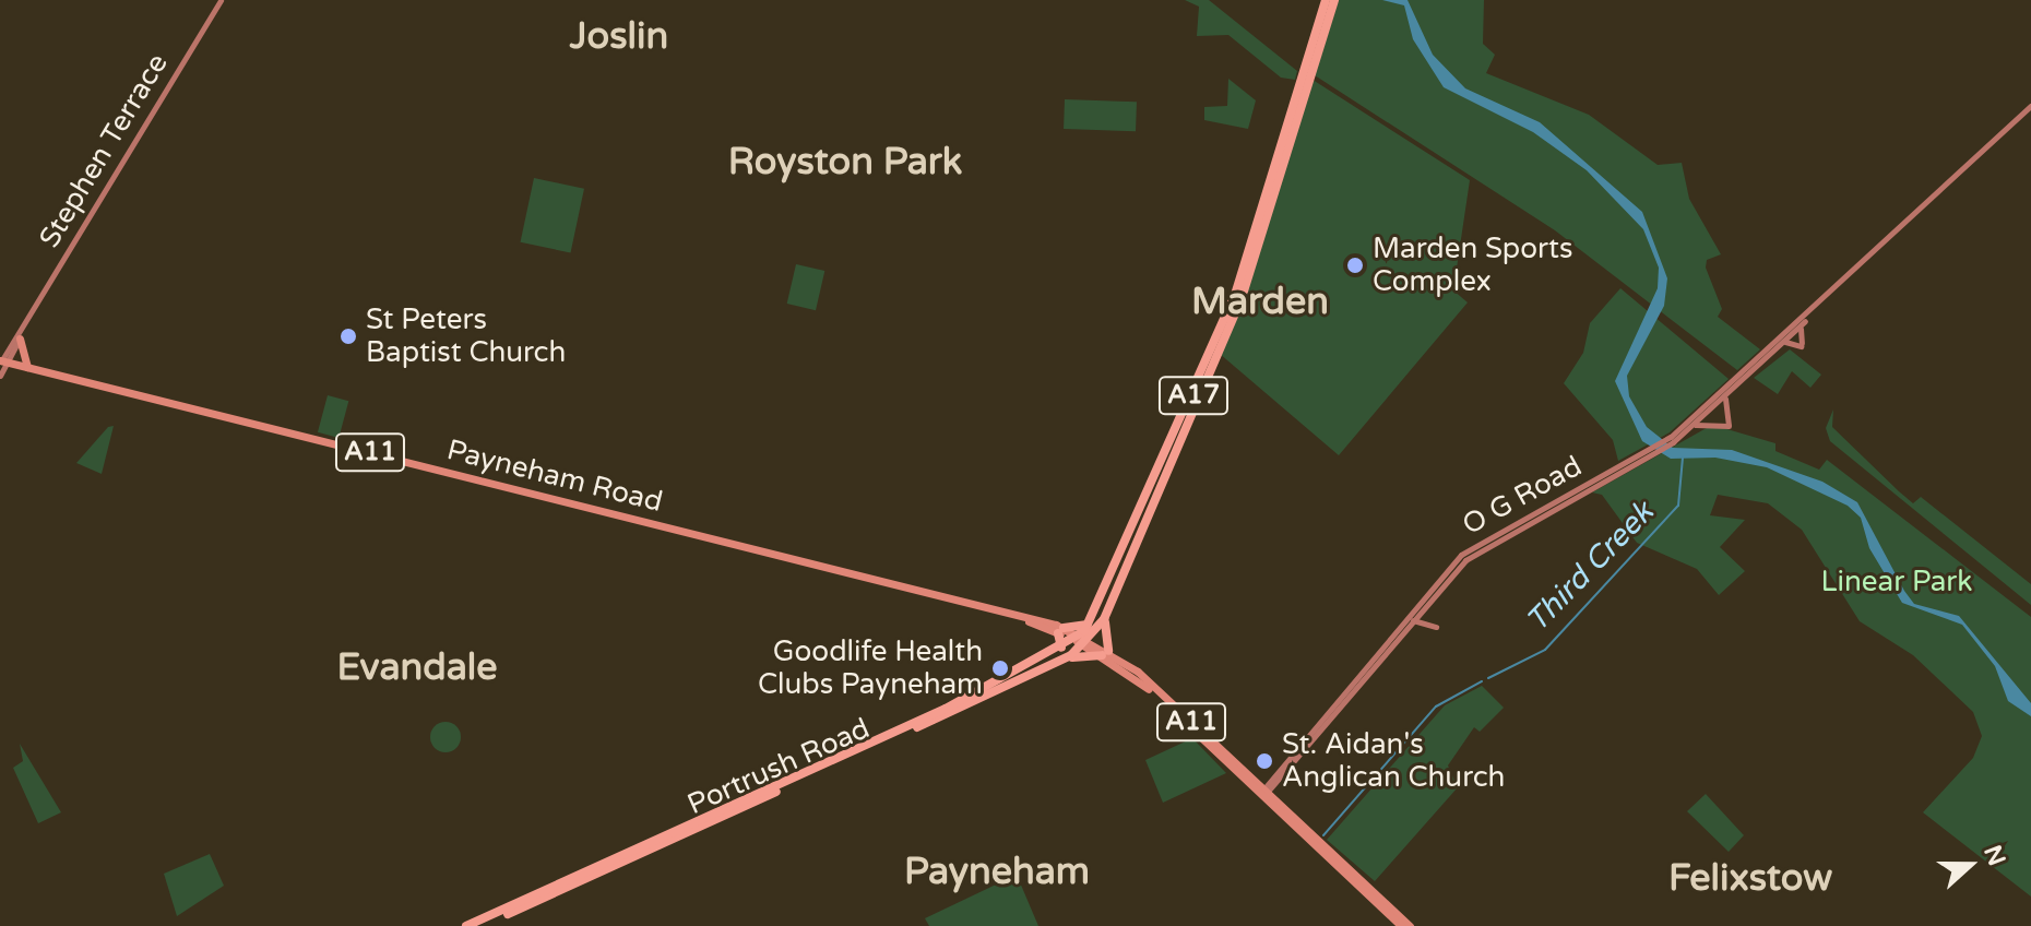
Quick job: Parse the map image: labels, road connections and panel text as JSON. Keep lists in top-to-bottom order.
{
  "streets": {
    "highway": ["A17", "Portrush Road"],
    "main road": [
      "Stephen Terrace",
      "A11",
      "Payneham Road",
      "O G Road"
    ]
  },
  "crossings": [
    ["Stephen Terrace", "Payneham Road"],
    ["A17", "Payneham Road"],
    ["A17", "Portrush Road"],
    ["Payneham Road", "O G Road"],
    ["Payneham Road", "Portrush Road"]
  ],
  "districts": [
    "Joslin",
    "Royston Park",
    "Marden",
    "Evandale",
    "Payneham",
    "Felixstow"
  ],
  "water": ["Third Creek"],
  "parks": ["Linear Park"],
  "places": [
    "Marden Sports Complex",
    "St Peters Baptist Church",
    "Goodlife Health Clubs Payneham",
    "St. Aidan's Anglican Church"
  ],
  "north": "right"
}
